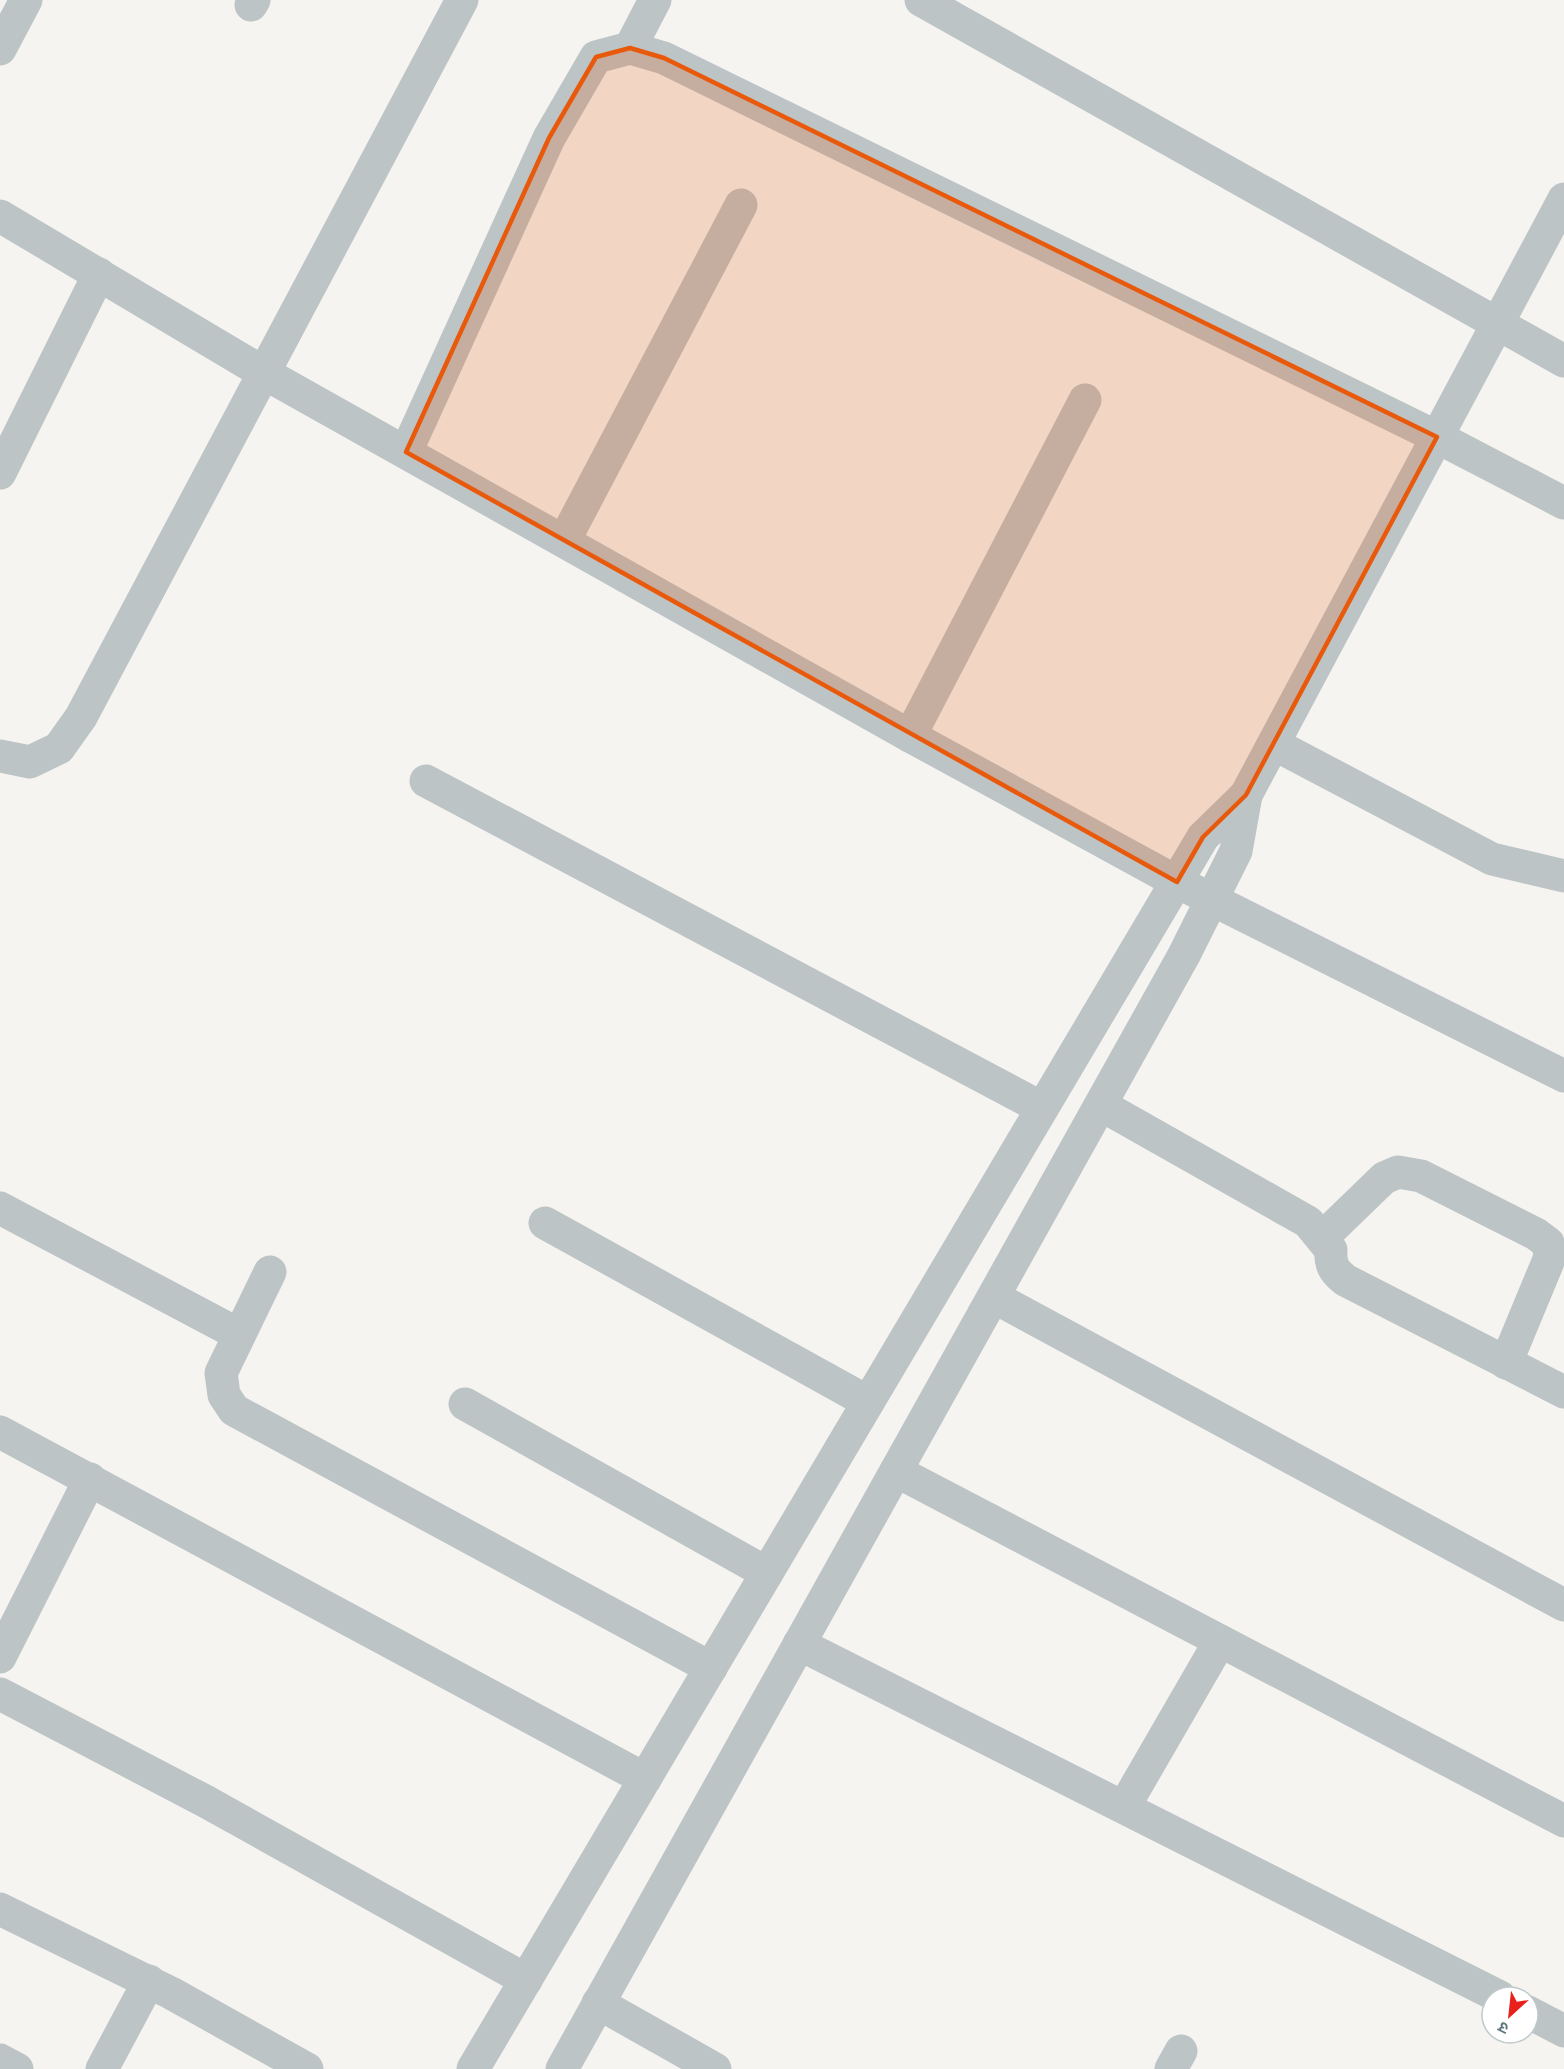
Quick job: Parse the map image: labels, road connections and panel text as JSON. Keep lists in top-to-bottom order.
{
  "north": "bottom left"
}
